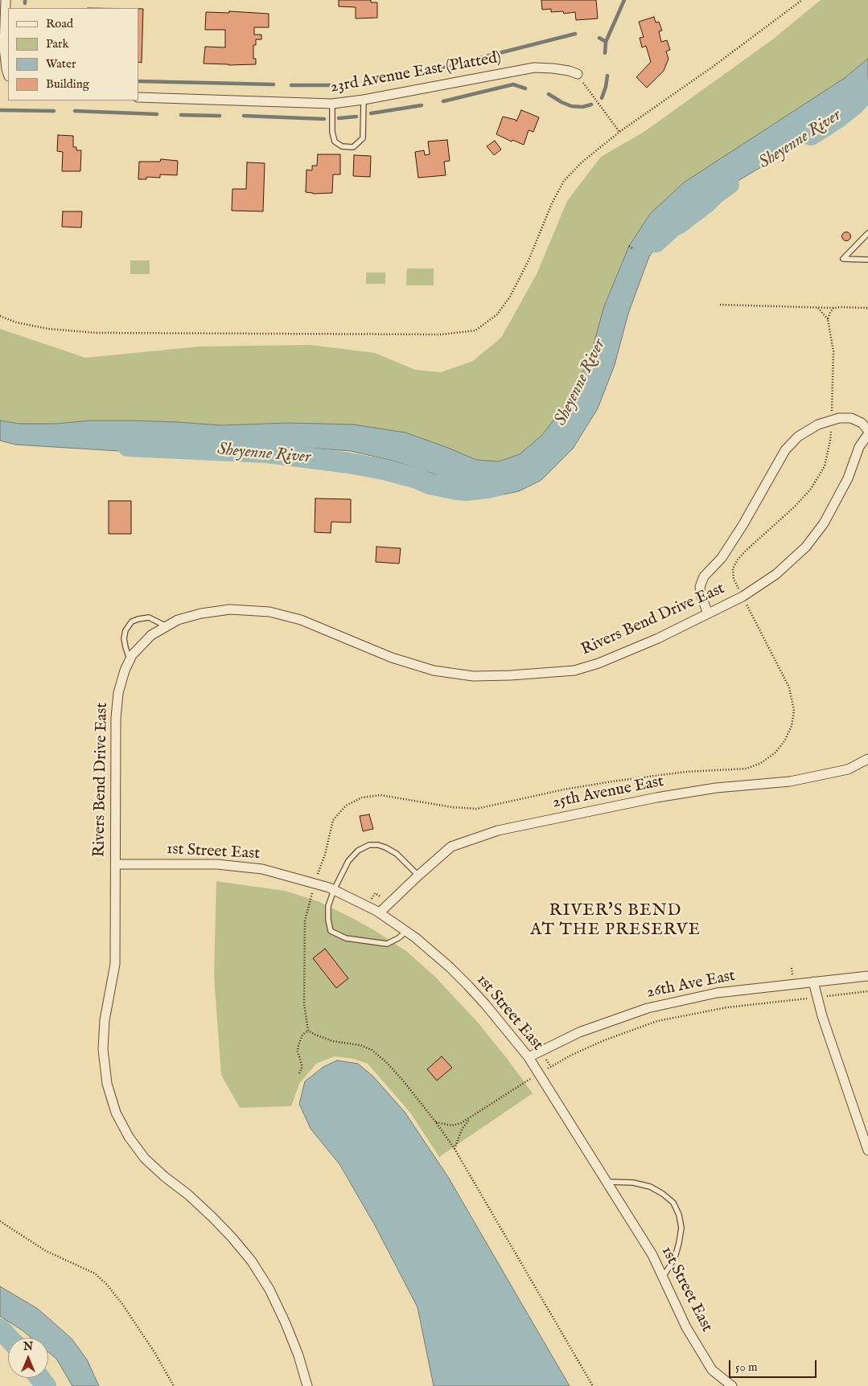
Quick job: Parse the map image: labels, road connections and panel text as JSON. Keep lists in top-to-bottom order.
{
  "streets": {
    "street": [
      "23rd Avenue East (Platted)",
      "Rivers Bend Drive East",
      "25th Avenue East",
      "1st Street East",
      "26th Ave East"
    ]
  },
  "crossings": [
    ["Rivers Bend Drive East", "1st Street East"],
    ["25th Avenue East", "1st Street East"],
    ["1st Street East", "26th Ave East"]
  ],
  "districts": ["RIVER'S BEND AT THE PRESERVE"],
  "water": ["Sheyenne River"],
  "legend": [
    "Road",
    "Park",
    "Water",
    "Building"
  ],
  "scale_bar": "50 m",
  "north": "top"
}
